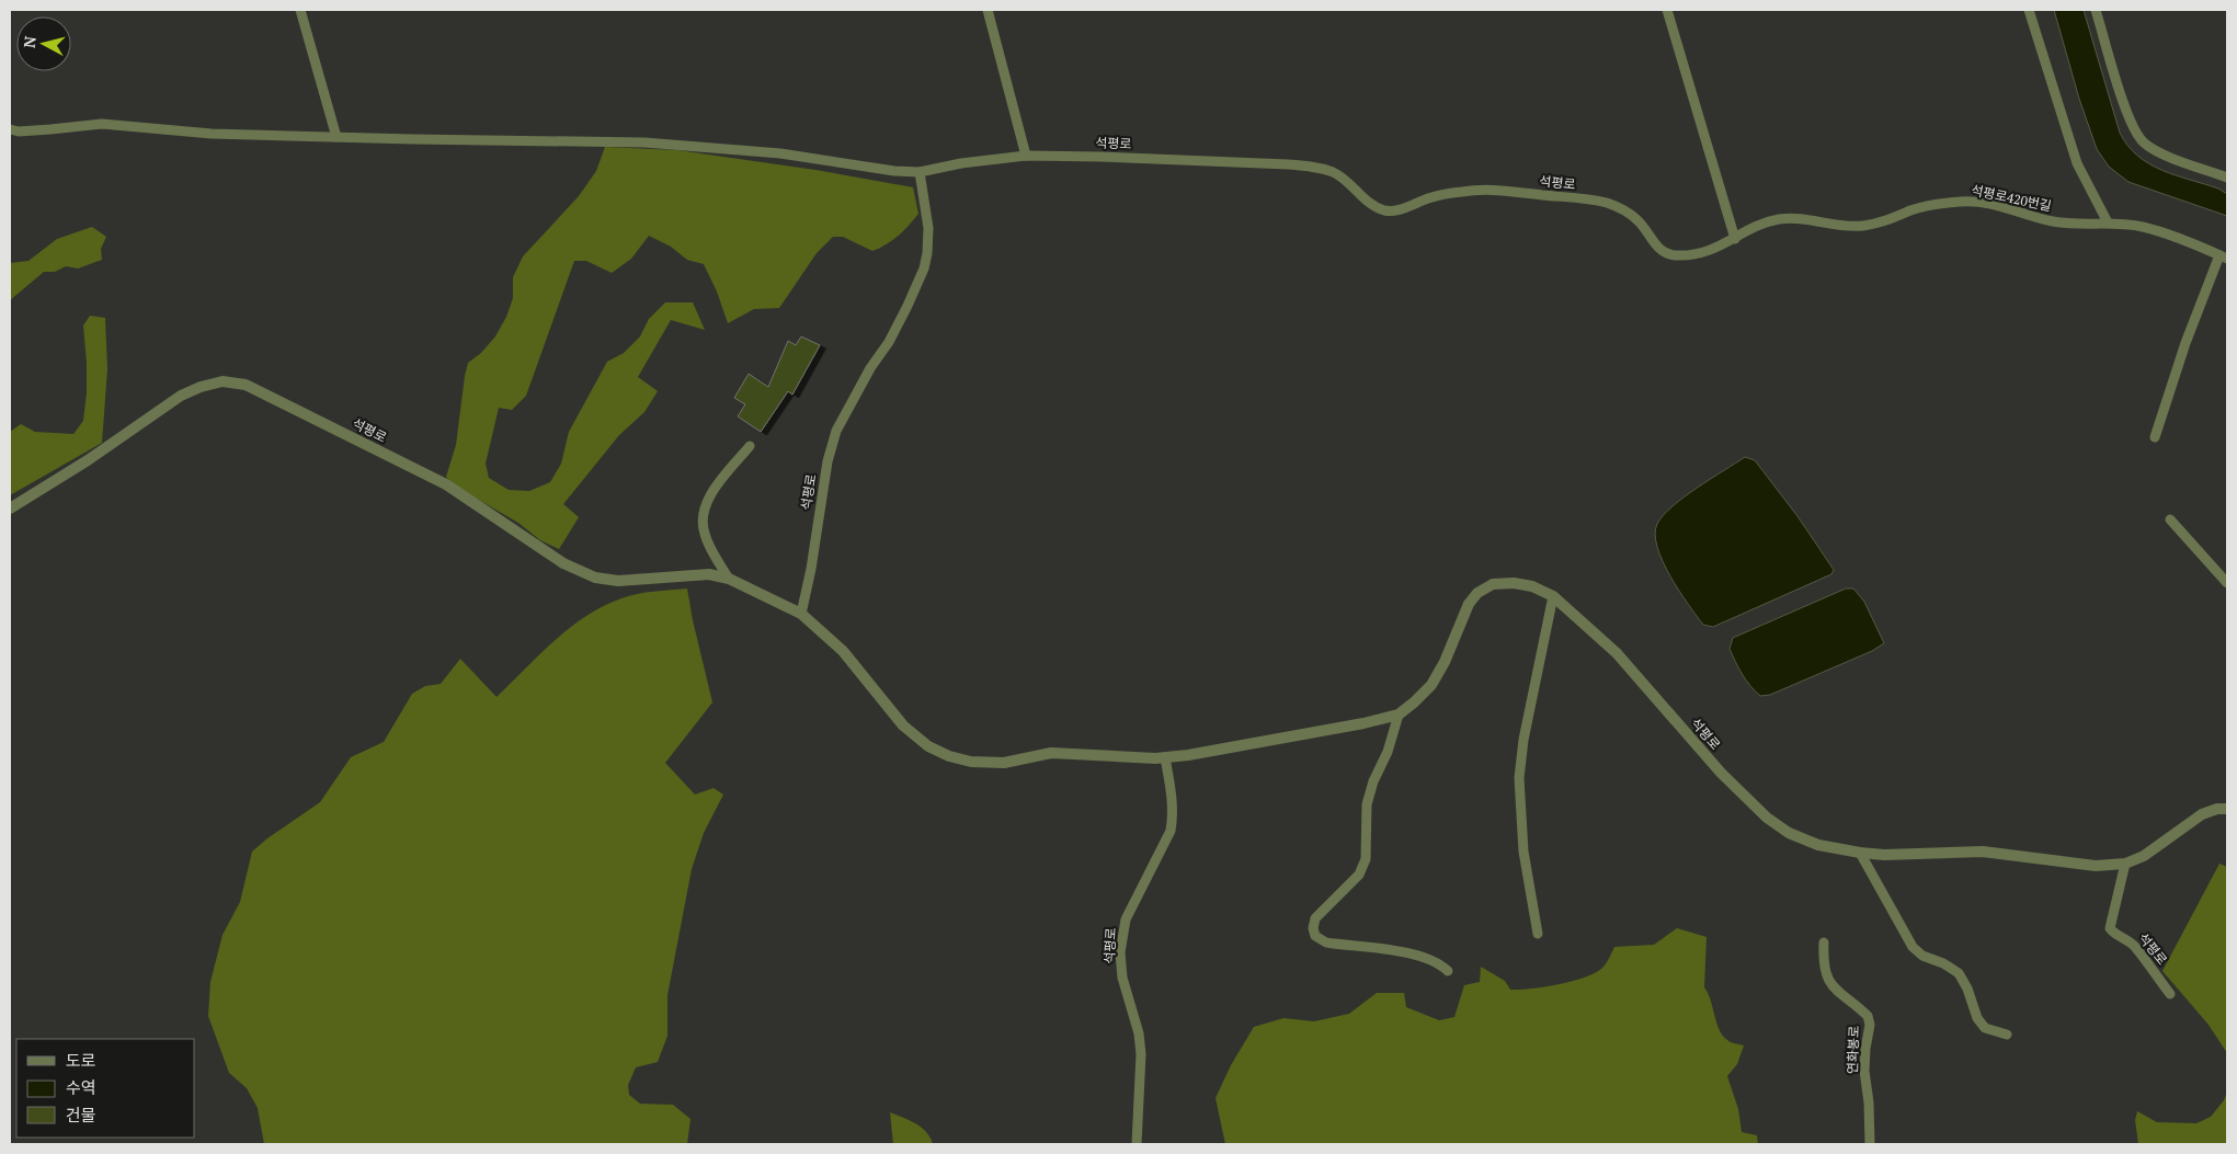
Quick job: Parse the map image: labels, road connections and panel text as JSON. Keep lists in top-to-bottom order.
{
  "streets": {
    "street": ["석평로"],
    "lane": ["석평로420번길", "연화봉로"]
  },
  "crossings": [
    ["석평로", "석평로420번길"]
  ],
  "legend": ["도로", "수역", "건물"],
  "north": "left"
}
